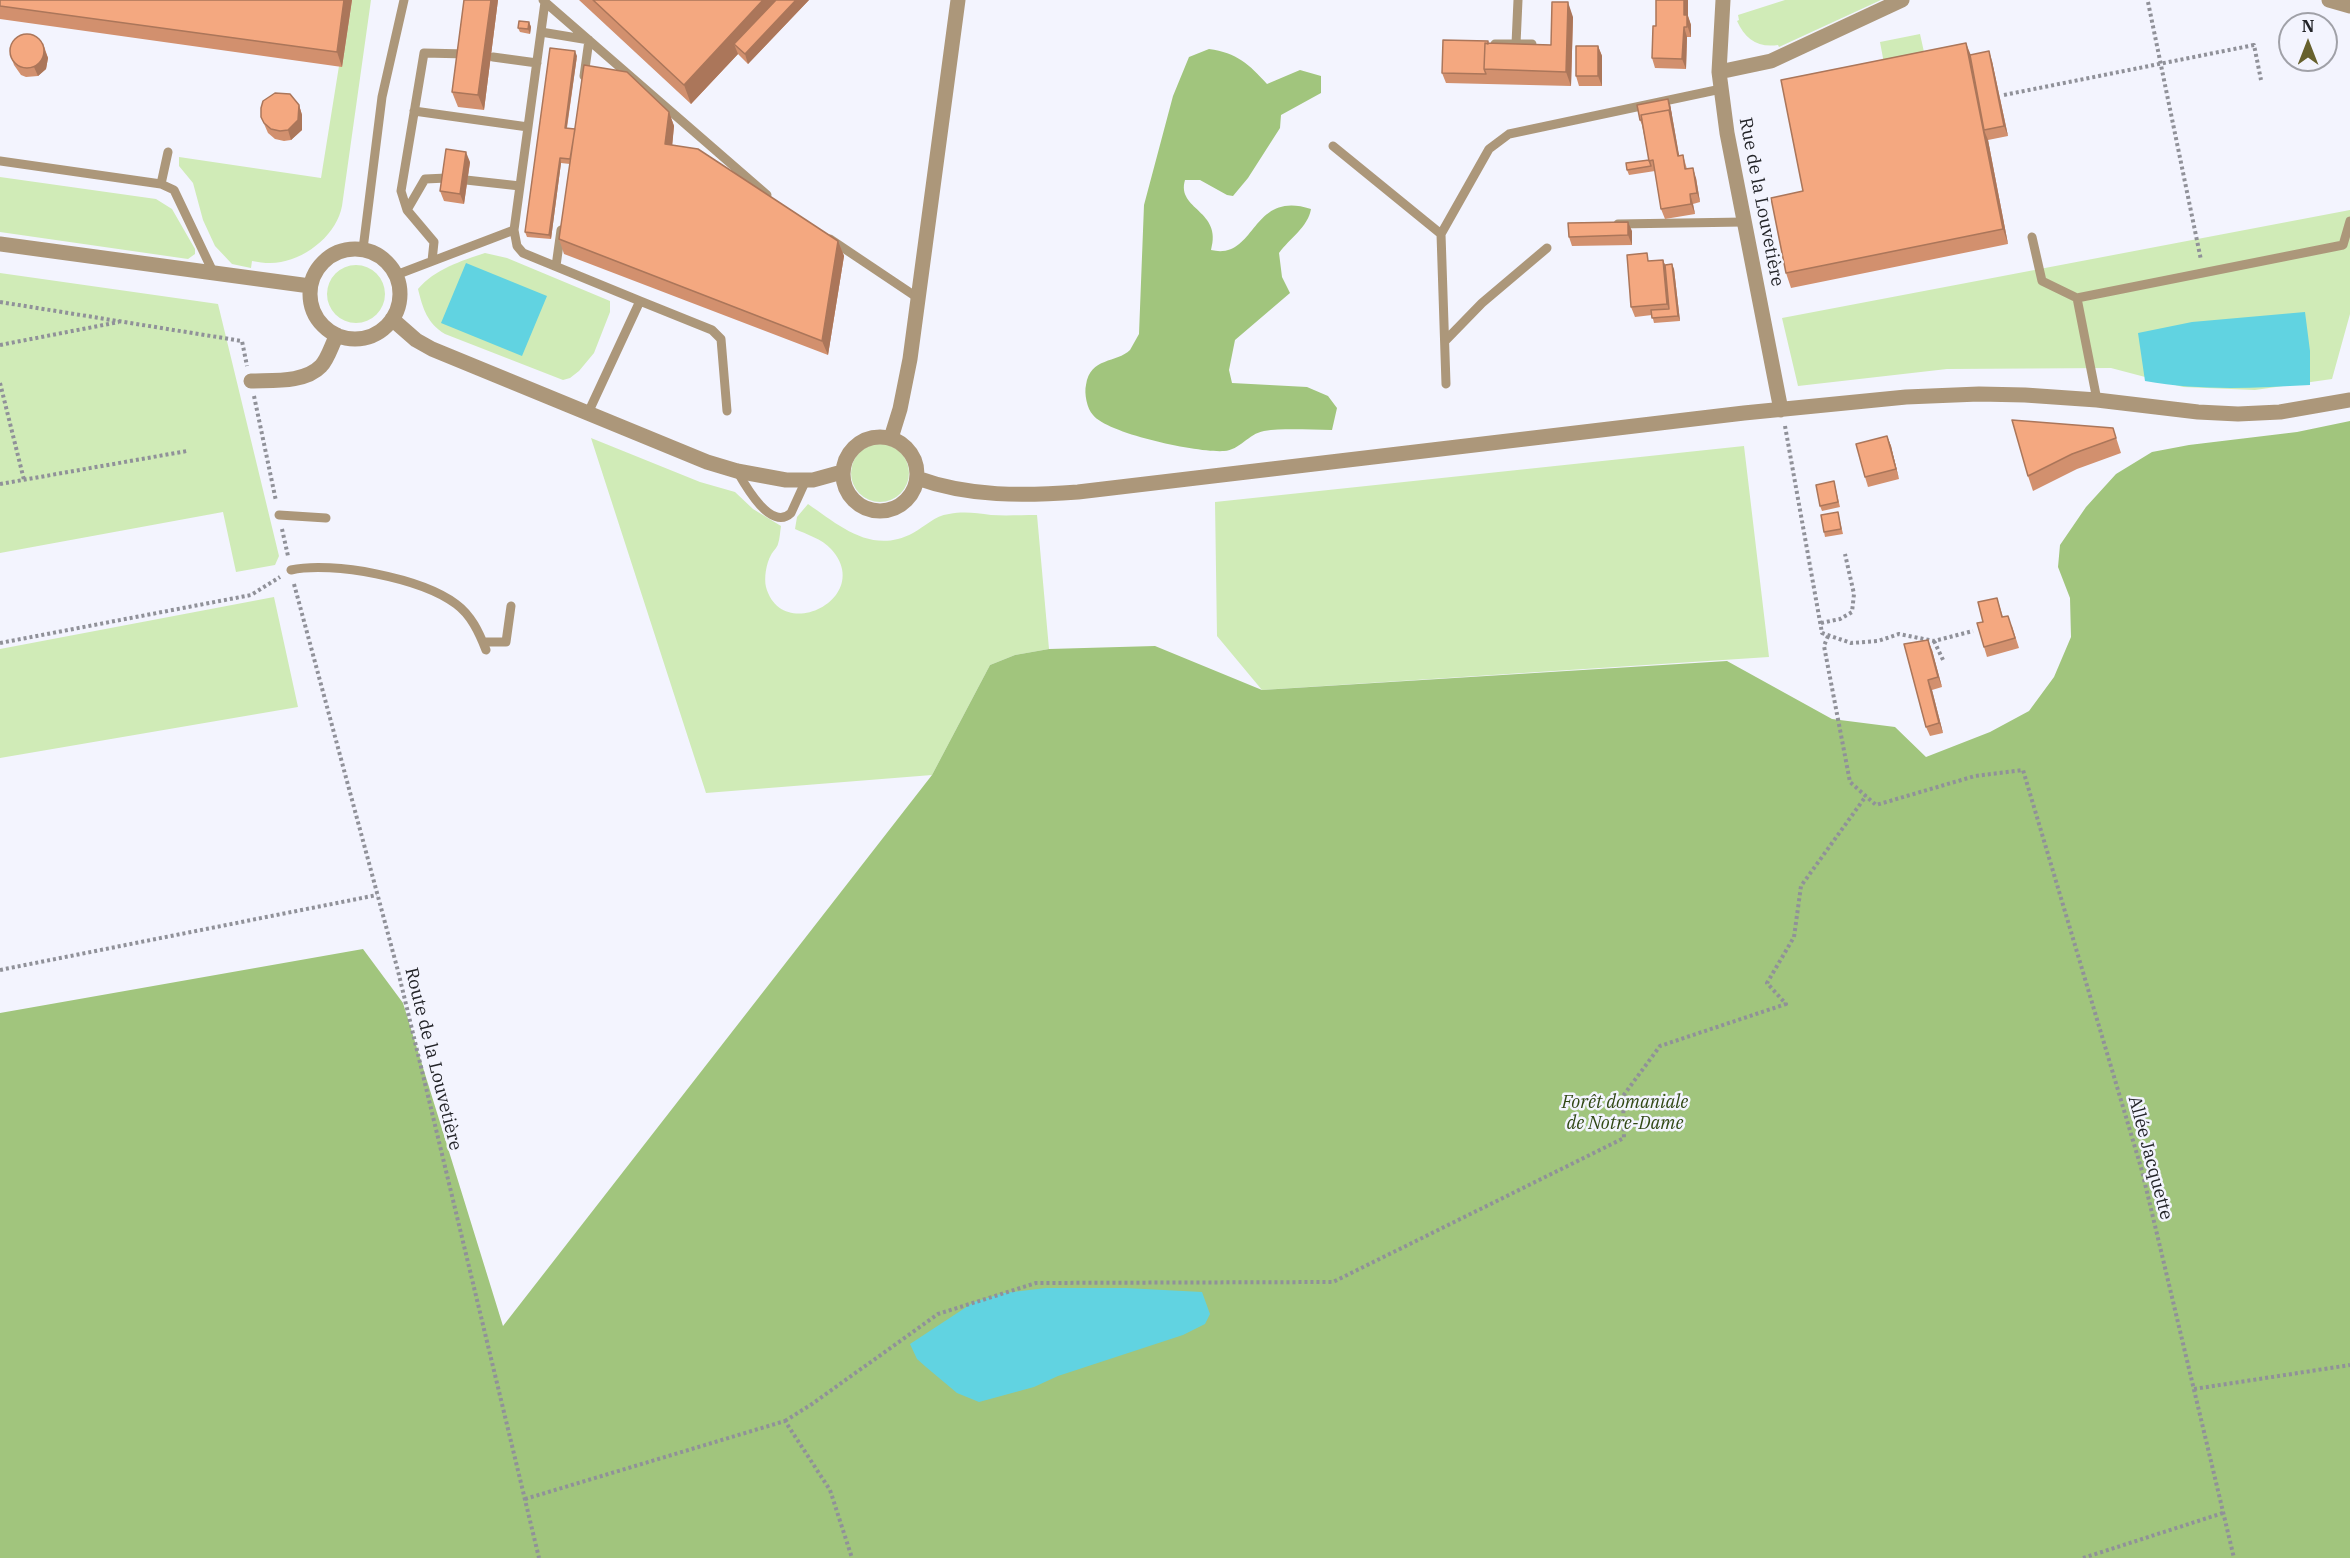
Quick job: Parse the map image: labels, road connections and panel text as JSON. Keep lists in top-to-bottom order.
{
  "streets": {
    "street": ["Rue de la Louvetière"],
    "path": ["Route de la Louvetière", "Allée Jacquette"]
  },
  "parks": ["Forêt domaniale de Notre-Dame"],
  "north": "top"
}
